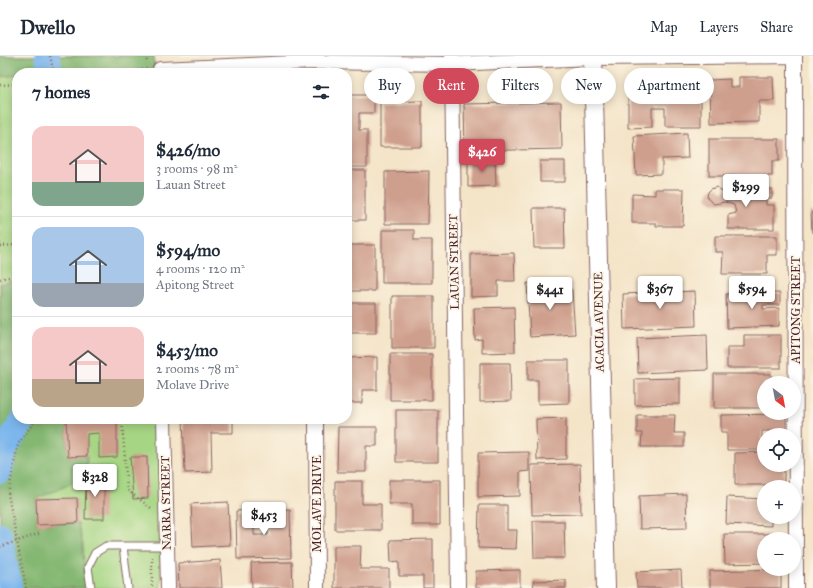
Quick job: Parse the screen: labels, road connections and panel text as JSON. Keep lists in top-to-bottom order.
{
  "streets": {
    "street": [
      "LAUAN STREET",
      "APITONG STREET",
      "ACACIA AVENUE",
      "NARRA STREET",
      "MOLAVE DRIVE"
    ]
  },
  "north": "bottom right",
  "page": {
    "header": "Dwello",
    "nav": ["Map", "Layers", "Share"],
    "chip": [
      "Buy",
      "Rent",
      "Filters",
      "New",
      "Apartment"
    ],
    "heading": "7 homes",
    "list": [
      {
        "name": "$426/mo",
        "note": "3 rooms · 98 m² · Lauan Street"
      },
      {
        "name": "$594/mo",
        "note": "4 rooms · 120 m² · Apitong Street"
      },
      {
        "name": "$453/mo",
        "note": "2 rooms · 78 m² · Molave Drive"
      }
    ],
    "price": [
      "$426",
      "$299",
      "$367",
      "$594",
      "$441",
      "$328",
      "$453"
    ],
    "map_buttons": ["+", "−"]
  }
}
